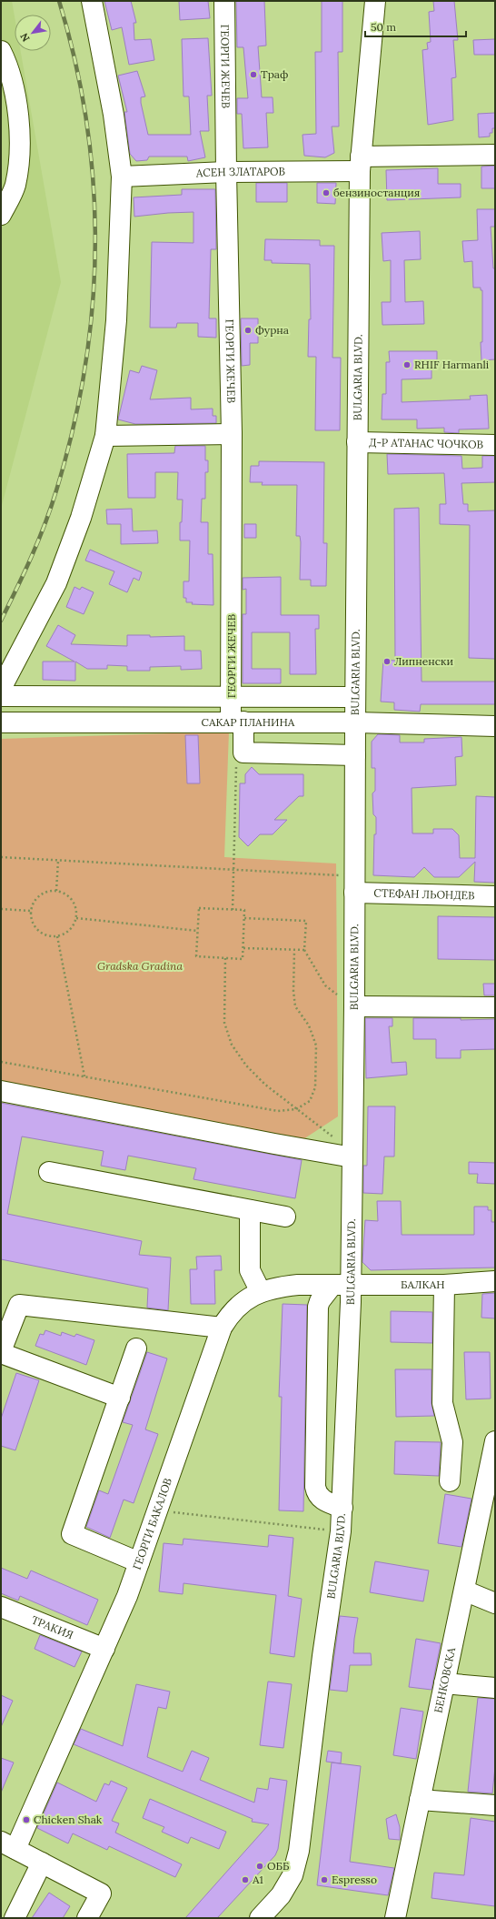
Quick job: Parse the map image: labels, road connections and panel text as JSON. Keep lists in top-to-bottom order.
{
  "streets": {
    "street": [
      "ГЕОРГИ ЖЕЧЕВ",
      "АСЕН ЗЛАТАРОВ",
      "BULGARIA BLVD.",
      "Д-Р АТАНАС ЧОЧКОВ",
      "САКАР ПЛАНИНА",
      "СТЕФАН ЛЬОНДЕВ",
      "БАЛКАН",
      "ГЕОРГИ БАКАЛОВ",
      "ТРАКИЯ",
      "БЕНКОВСКА"
    ]
  },
  "crossings": [
    ["ГЕОРГИ ЖЕЧЕВ", "АСЕН ЗЛАТАРОВ"],
    ["ГЕОРГИ ЖЕЧЕВ", "САКАР ПЛАНИНА"],
    ["АСЕН ЗЛАТАРОВ", "BULGARIA BLVD."],
    ["BULGARIA BLVD.", "Д-Р АТАНАС ЧОЧКОВ"],
    ["BULGARIA BLVD.", "САКАР ПЛАНИНА"],
    ["BULGARIA BLVD.", "СТЕФАН ЛЬОНДЕВ"],
    ["BULGARIA BLVD.", "БАЛКАН"],
    ["BULGARIA BLVD.", "ГЕОРГИ БАКАЛОВ"],
    ["БАЛКАН", "ГЕОРГИ БАКАЛОВ"],
    ["ГЕОРГИ БАКАЛОВ", "ТРАКИЯ"]
  ],
  "parks": ["Gradska Gradina"],
  "places": [
    "Траф",
    "бензиностанция",
    "Фурна",
    "RHIF Harmanli",
    "Липненски",
    "Chicken Shak",
    "ОББ",
    "A1",
    "Espresso"
  ],
  "scale_bar": "50 m",
  "north": "bottom left"
}
